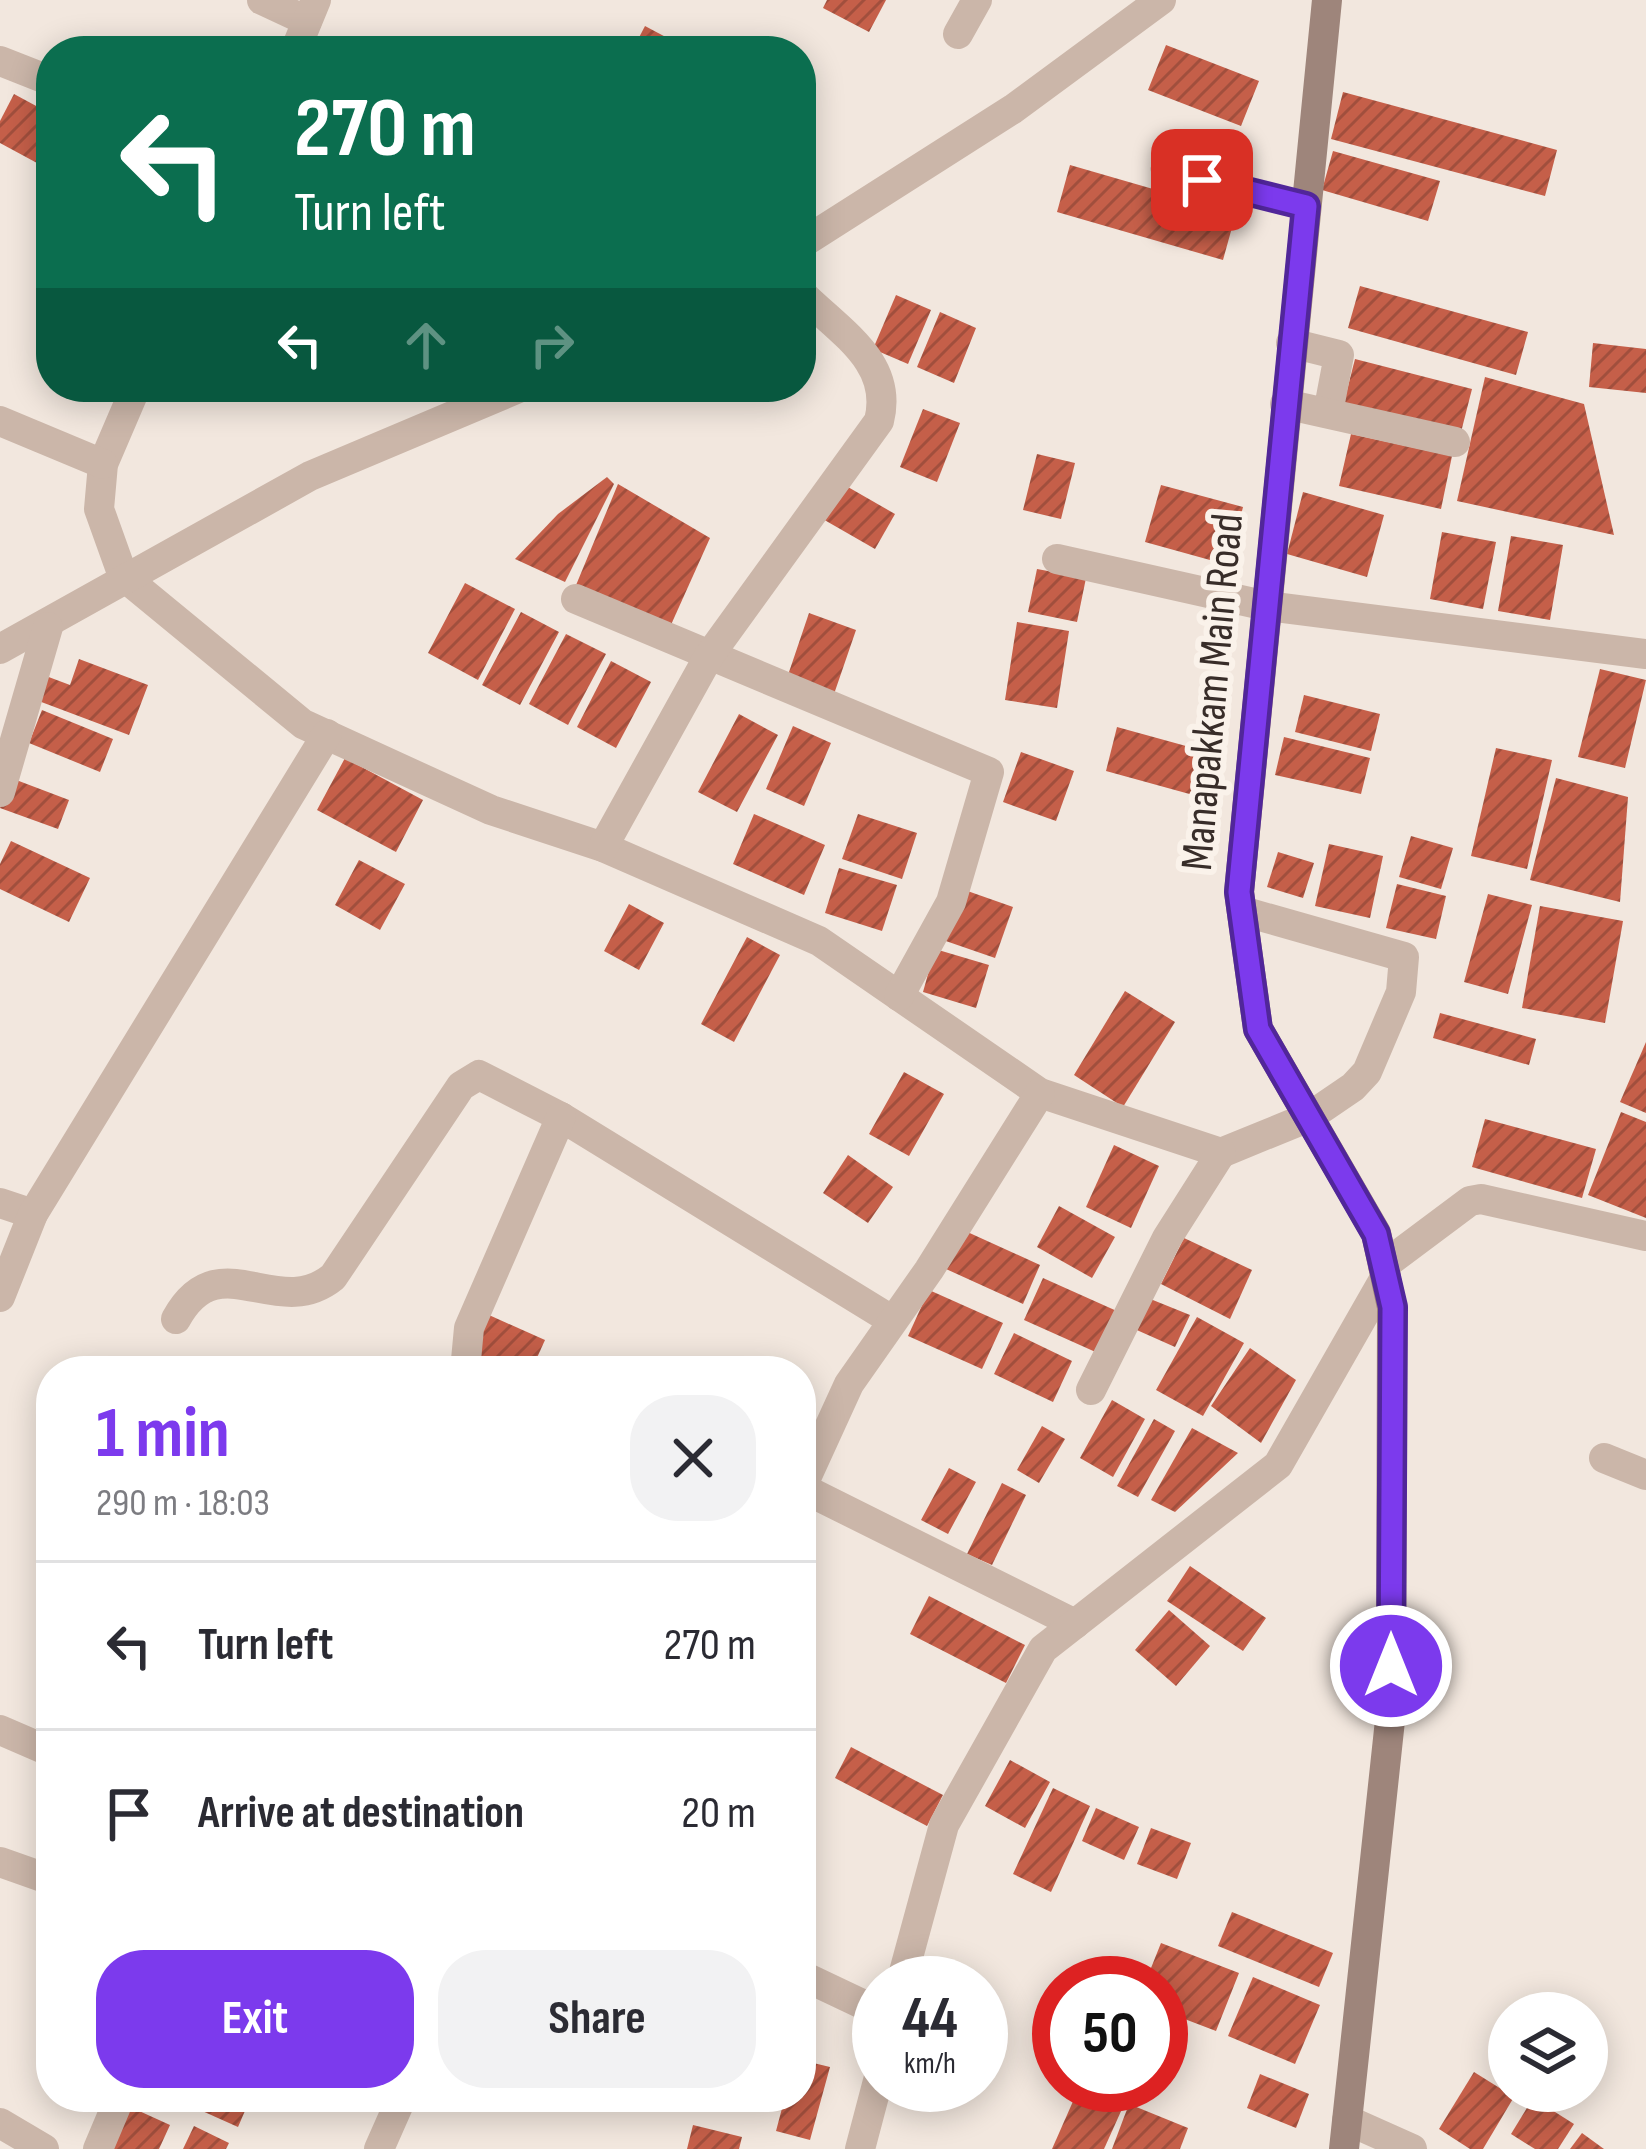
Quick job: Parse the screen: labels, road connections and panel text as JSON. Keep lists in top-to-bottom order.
{
  "streets": {
    "main road": ["Manapakkam Main Road"]
  },
  "page": {
    "turn": ["270 m", "Turn left"],
    "heading": ["1 min", "290 m · 18:03"],
    "list": [
      {
        "name": "Turn left",
        "value": "270 m"
      },
      {
        "name": "Arrive at destination",
        "value": "20 m"
      }
    ],
    "buttons": ["Exit", "Share"],
    "speed": "44 km/h",
    "limit": "50"
  }
}
